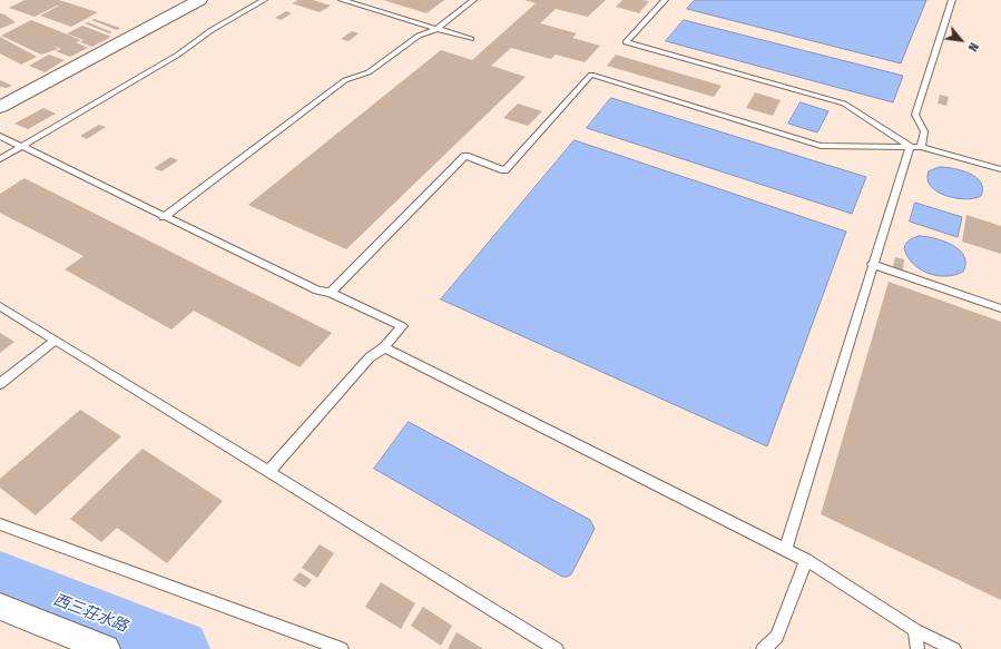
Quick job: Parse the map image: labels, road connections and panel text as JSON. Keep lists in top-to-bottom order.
{
  "water": ["西三荘水路"],
  "north": "bottom right"
}
